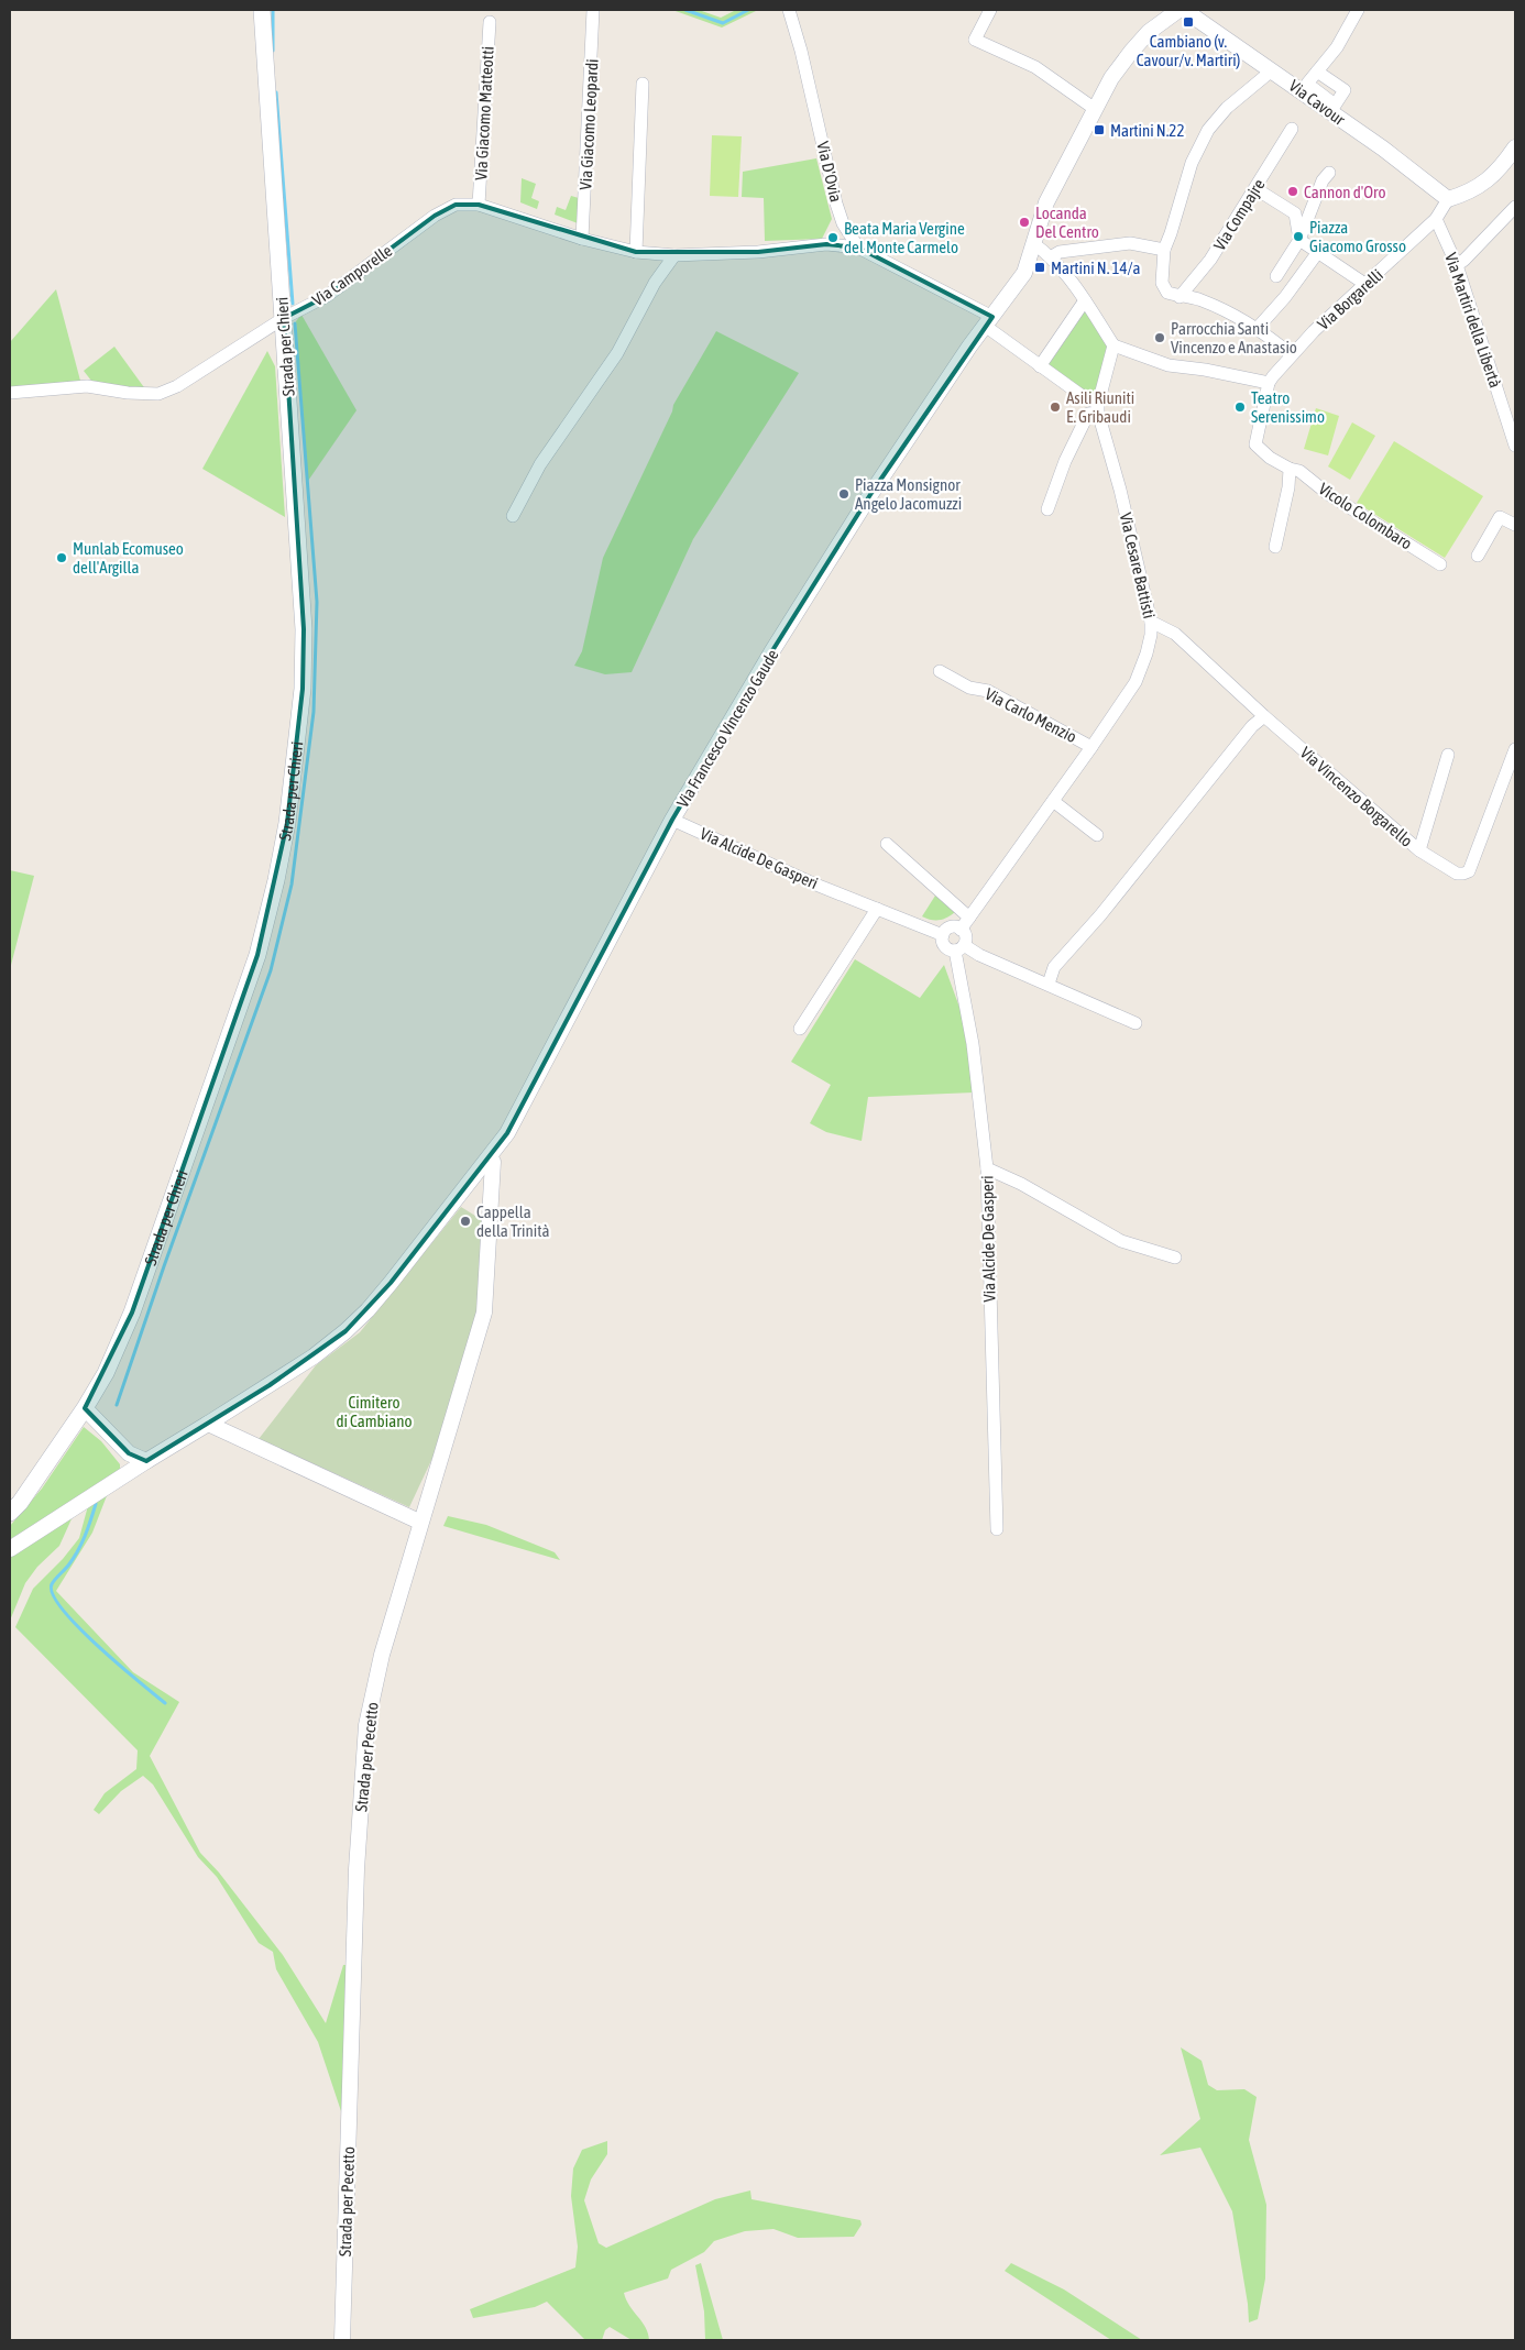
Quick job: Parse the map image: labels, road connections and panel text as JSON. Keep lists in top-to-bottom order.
{
  "streets": {
    "main road": ["Strada per Chieri"],
    "street": [
      "Via Cavour",
      "Via Giacomo Matteotti",
      "Via Giacomo Leopardi",
      "Via D'Ovia",
      "Via Compajre",
      "Via Camporelle",
      "Via Borgarelli",
      "Via Martiri della Libertà",
      "Vicolo Colombaro",
      "Via Cesare Battisti",
      "Via Carlo Menzio",
      "Via Francesco Vincenzo Gaude",
      "Via Vincenzo Borgarello",
      "Via Alcide De Gasperi",
      "Strada per Pecetto"
    ]
  },
  "crossings": [
    ["Via Cavour", "Via Francesco Vincenzo Gaude"],
    ["Via Giacomo Matteotti", "Via Camporelle"],
    ["Via Giacomo Leopardi", "Via Camporelle"],
    ["Via D'Ovia", "Via Camporelle"],
    ["Via Camporelle", "Strada per Chieri"],
    ["Via Borgarelli", "Via Martiri della Libertà"],
    ["Via Borgarelli", "Vicolo Colombaro"],
    ["Via Cesare Battisti", "Via Carlo Menzio"],
    ["Via Cesare Battisti", "Via Vincenzo Borgarello"],
    ["Via Cesare Battisti", "Via Alcide De Gasperi"],
    ["Via Francesco Vincenzo Gaude", "Via Alcide De Gasperi"],
    ["Via Francesco Vincenzo Gaude", "Strada per Pecetto"]
  ],
  "parks": ["Cimitero di Cambiano"],
  "places": {
    "transit": ["Cambiano (v. Cavour/v. Martiri)", "Martini N.22", "Martini N. 14/a"],
    "other": [
      "Cannon d'Oro",
      "Locanda Del Centro",
      "Piazza Giacomo Grosso",
      "Beata Maria Vergine del Monte Carmelo",
      "Parrocchia Santi Vincenzo e Anastasio",
      "Asili Riuniti E. Gribaudi",
      "Teatro Serenissimo",
      "Piazza Monsignor Angelo Jacomuzzi",
      "Munlab Ecomuseo dell'Argilla",
      "Cappella della Trinità"
    ]
  }
}
